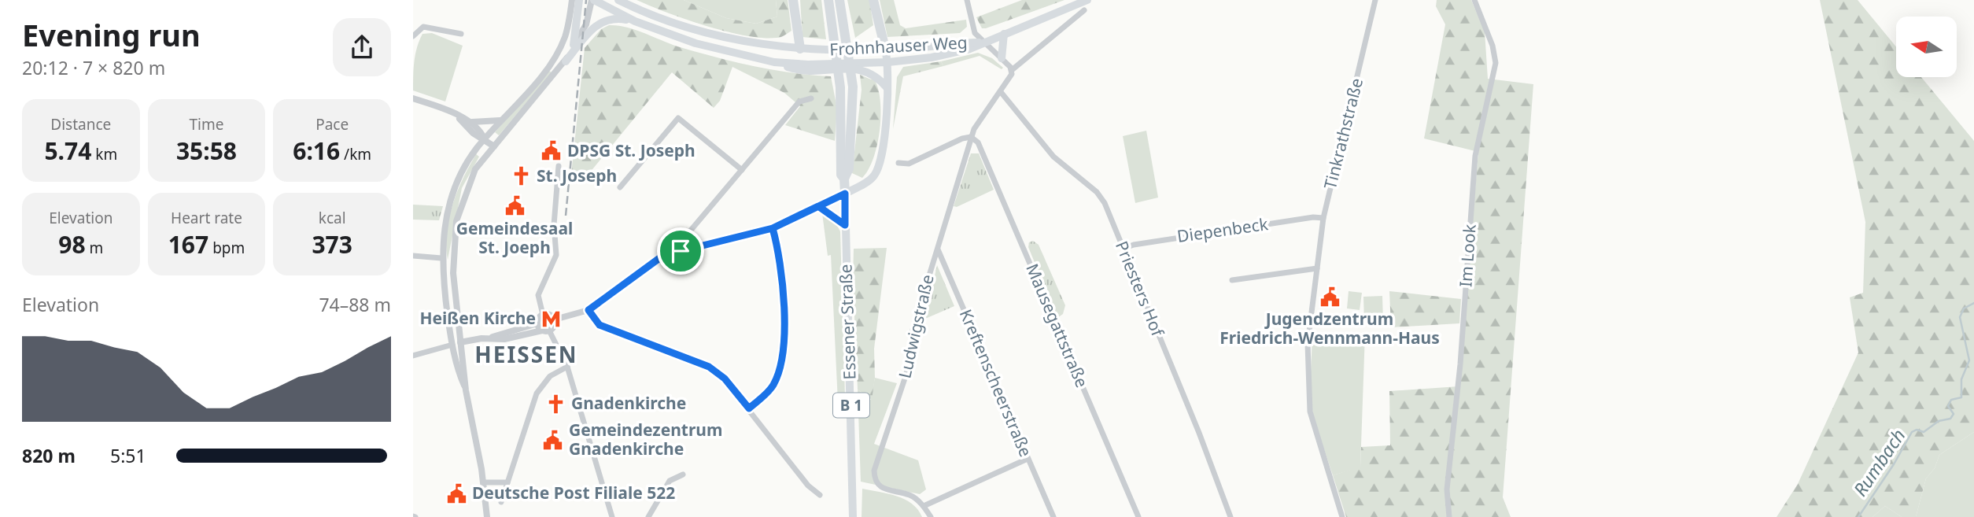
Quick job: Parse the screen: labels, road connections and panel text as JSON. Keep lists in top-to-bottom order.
{
  "streets": {
    "highway": ["B 1"],
    "main road": ["Frohnhauser Weg", "Essener Straße"],
    "street": [
      "Tinkrathstraße",
      "Diepenbeck",
      "Im Look",
      "Priesters Hof",
      "Mausegattstraße",
      "Ludwigstraße",
      "Kreftenscheerstraße"
    ]
  },
  "crossings": [
    ["Tinkrathstraße", "Diepenbeck"],
    ["Diepenbeck", "Priesters Hof"],
    ["Priesters Hof", "Ludwigstraße"],
    ["Essener Straße", "B 1"],
    ["Mausegattstraße", "Ludwigstraße"],
    ["Ludwigstraße", "Kreftenscheerstraße"]
  ],
  "districts": ["HEISSEN"],
  "water": ["Rumbach"],
  "places": {
    "public building": [
      "DPSG St. Joseph",
      "Gemeindesaal St. Joeph",
      "Jugendzentrum Friedrich-Wennmann-Haus",
      "Gemeindezentrum Gnadenkirche",
      "Deutsche Post Filiale 522"
    ],
    "church": ["St. Joseph", "Gnadenkirche"],
    "metro station": ["Heißen Kirche"]
  },
  "north": "left",
  "page": {
    "heading": ["Evening run", "20:12 · 7 × 820 m"],
    "stats": [
      ["Distance", "5.74 km"],
      ["Time", "35:58"],
      ["Pace", "6:16 /km"],
      ["Elevation", "98 m"],
      ["Heart rate", "167 bpm"],
      ["kcal", "373"]
    ],
    "chart": ["Elevation", "74–88 m"],
    "list": [
      {
        "name": "820 m",
        "note": "5:51"
      }
    ]
  }
}
